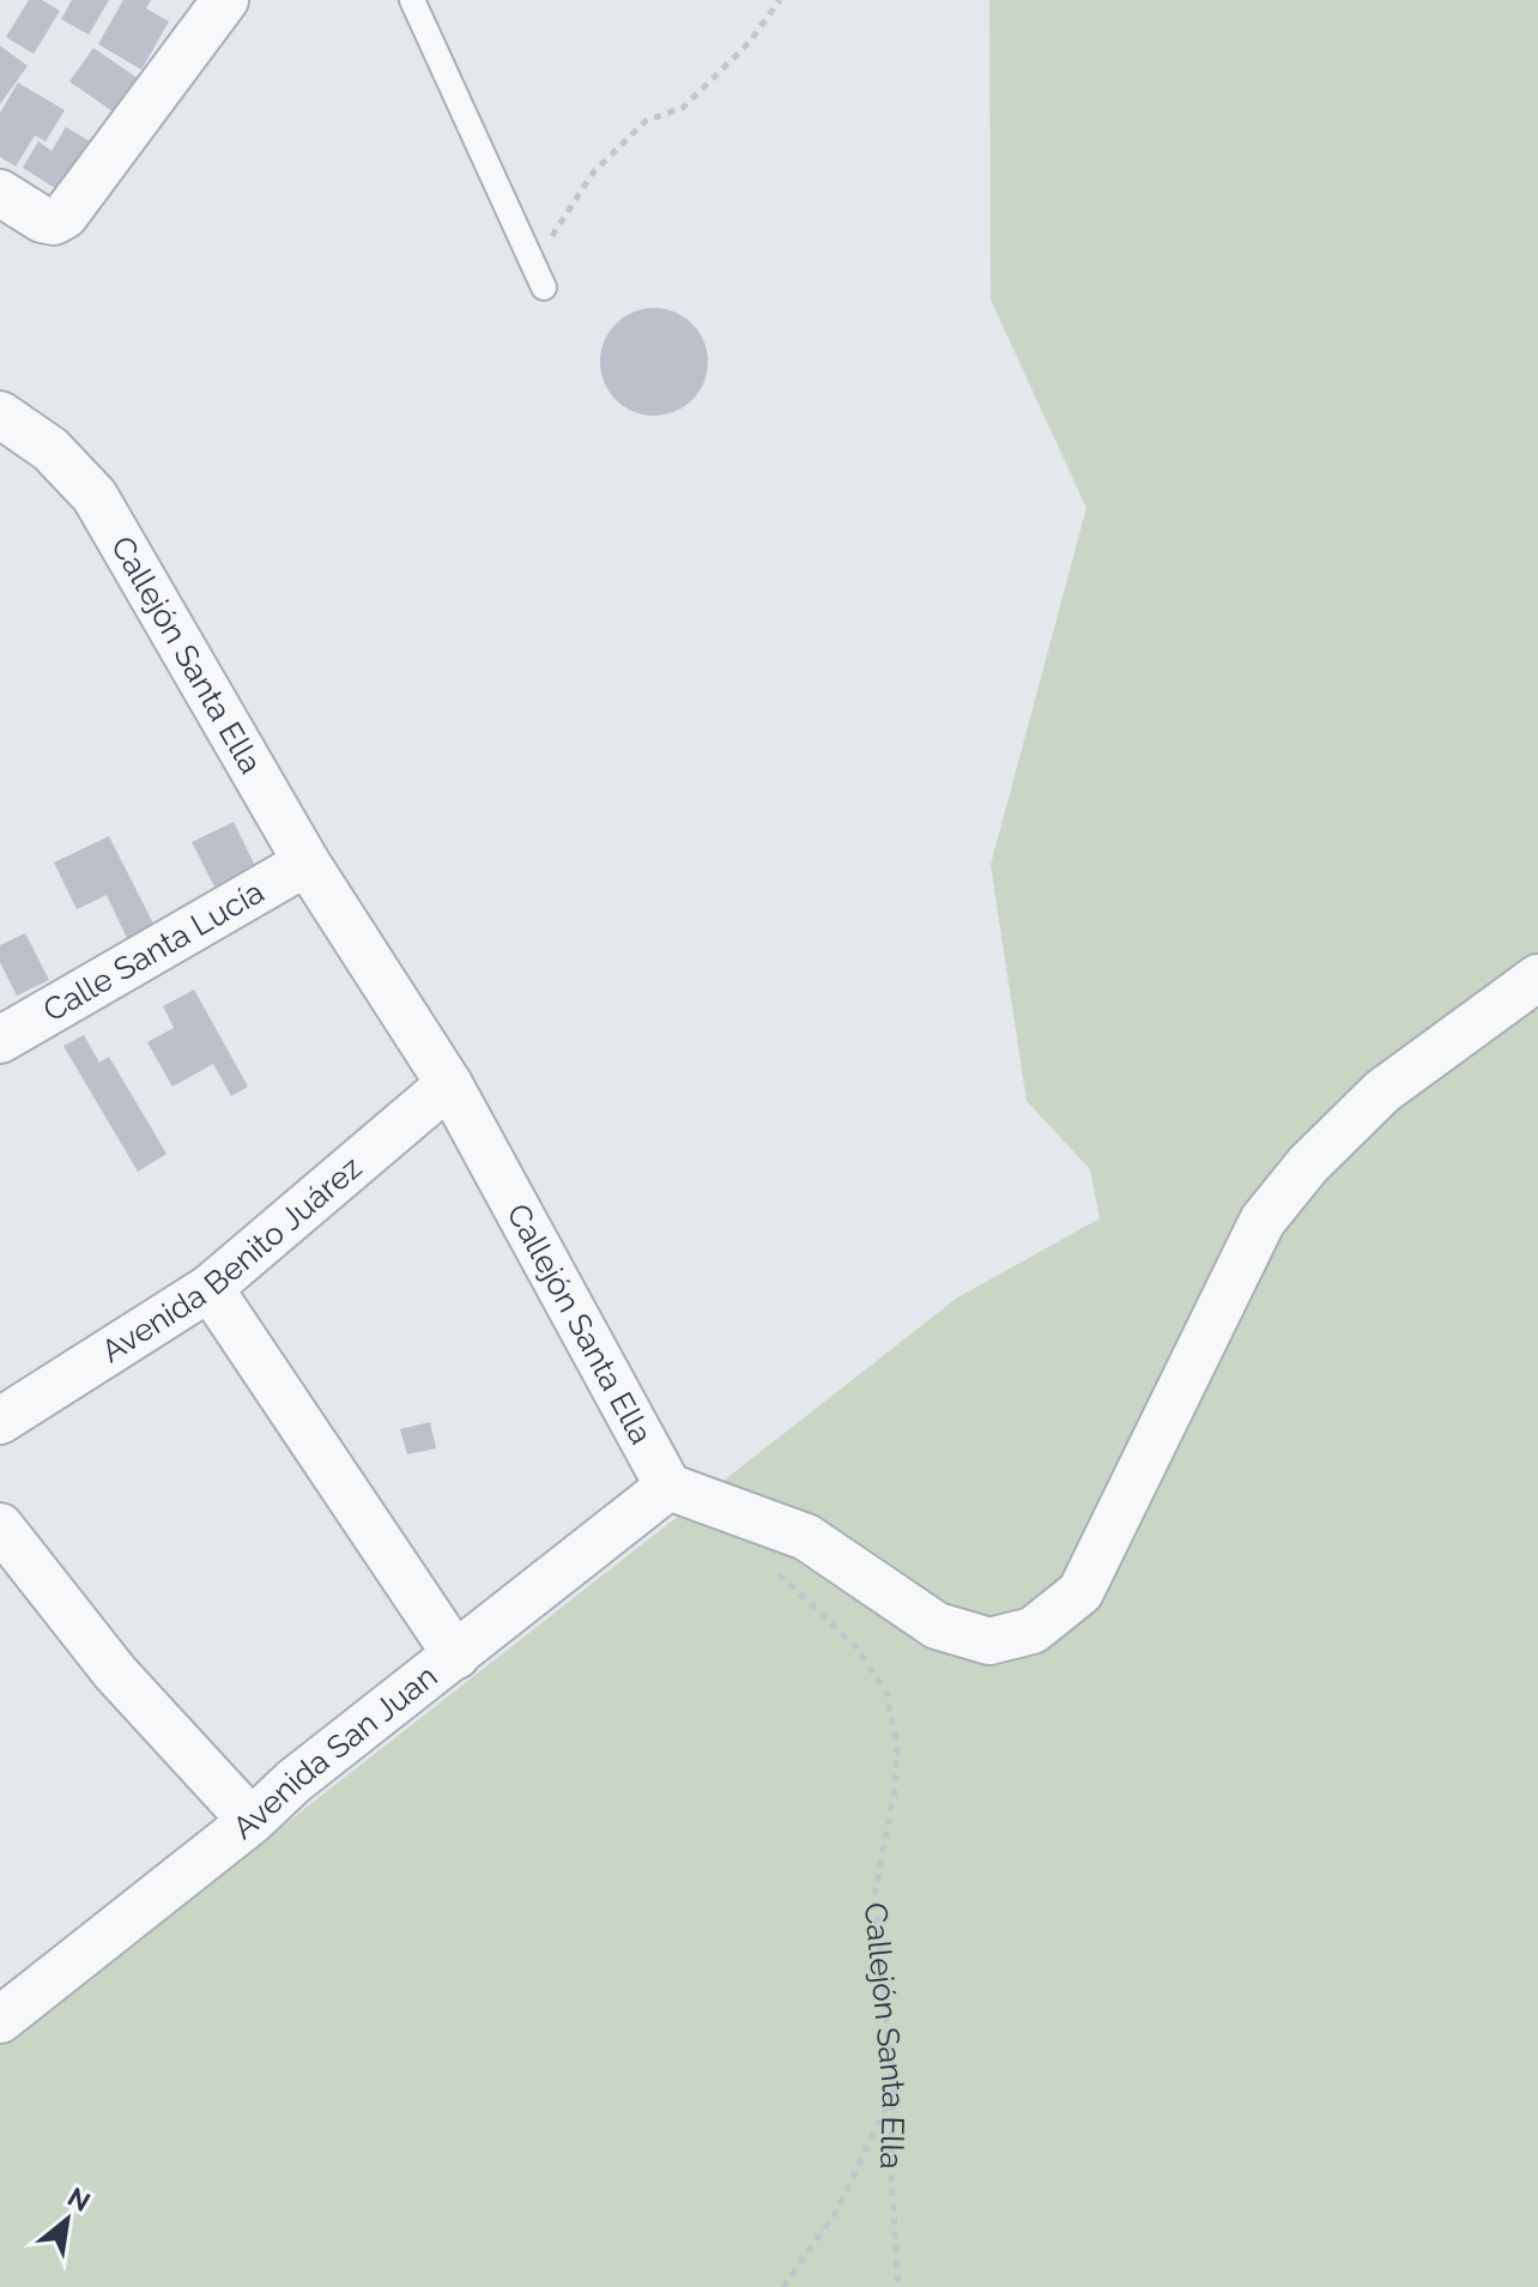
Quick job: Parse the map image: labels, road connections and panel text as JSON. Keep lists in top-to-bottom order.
{
  "streets": {
    "street": [
      "Callejón Santa Ella",
      "Calle Santa Lucía",
      "Avenida Benito Juárez",
      "Avenida San Juan"
    ]
  },
  "crossings": [
    ["Callejón Santa Ella", "Calle Santa Lucía"],
    ["Callejón Santa Ella", "Avenida Benito Juárez"],
    ["Callejón Santa Ella", "Avenida San Juan"]
  ],
  "north": "top right"
}
